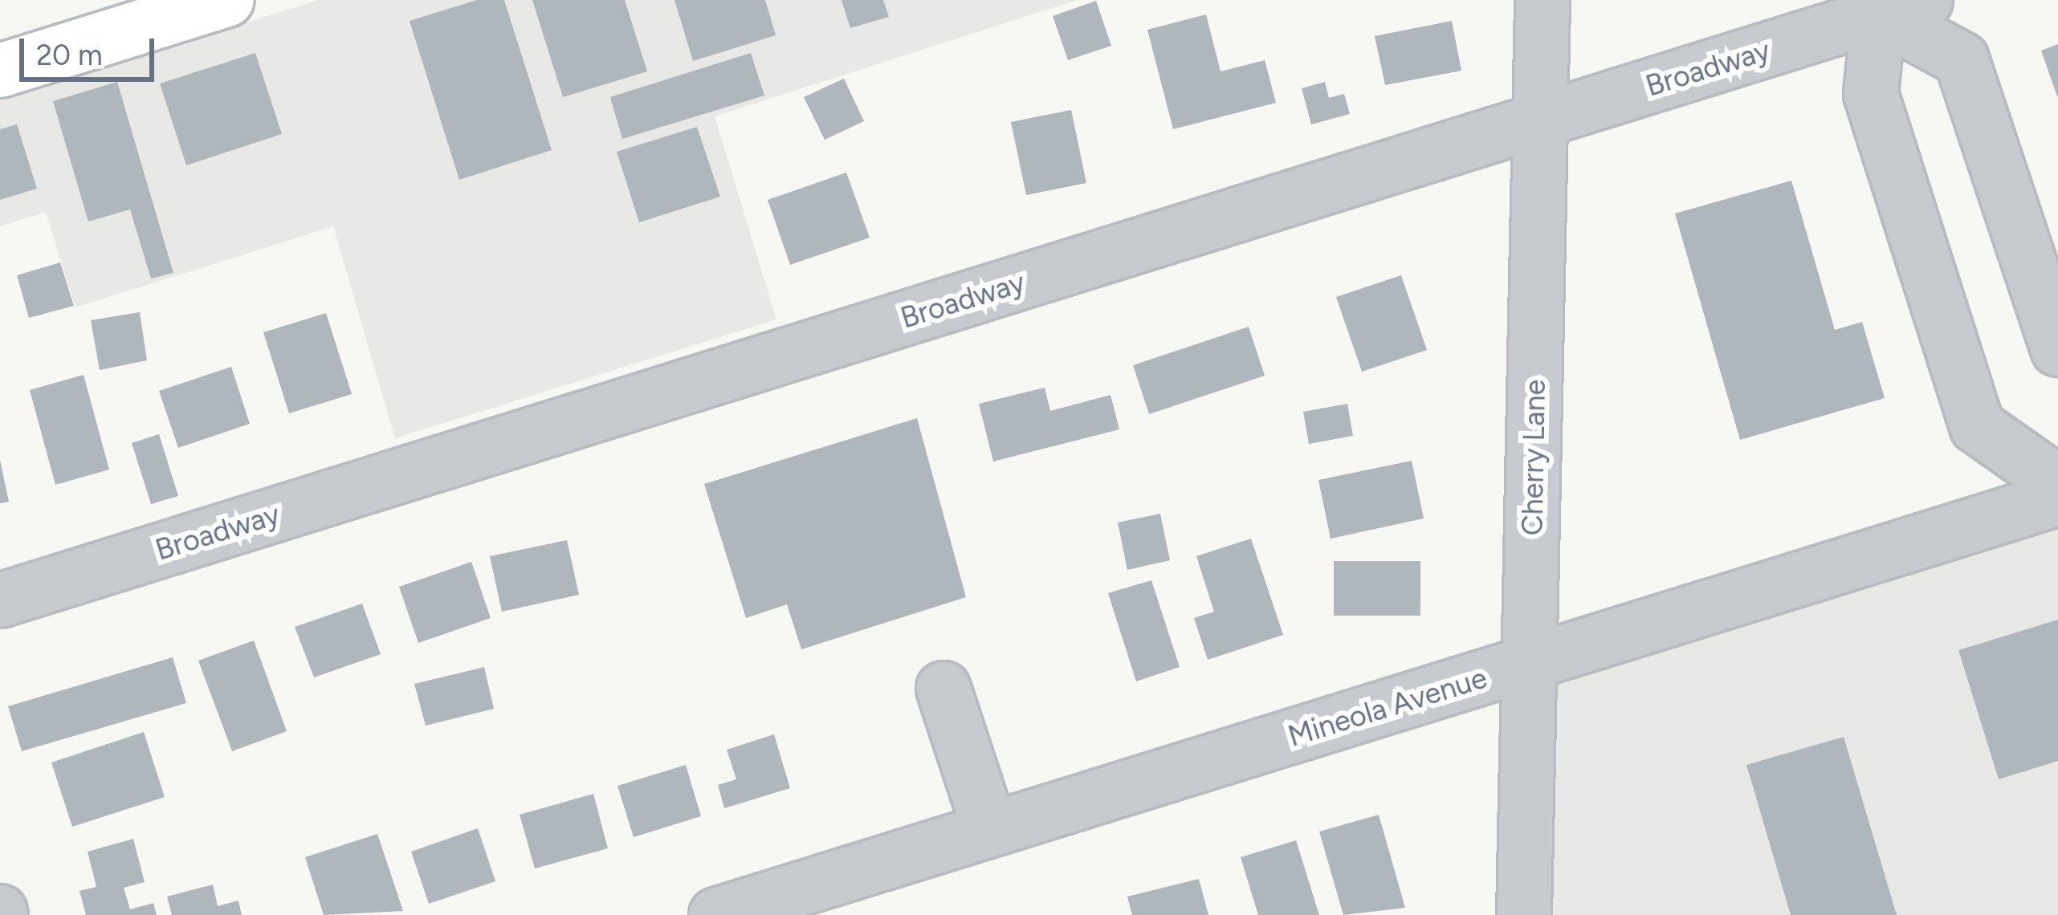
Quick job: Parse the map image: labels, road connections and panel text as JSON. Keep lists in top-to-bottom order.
{
  "streets": {
    "street": ["Broadway", "Cherry Lane", "Mineola Avenue"]
  },
  "crossings": [
    ["Broadway", "Cherry Lane"],
    ["Cherry Lane", "Mineola Avenue"]
  ],
  "scale_bar": "20 m"
}
